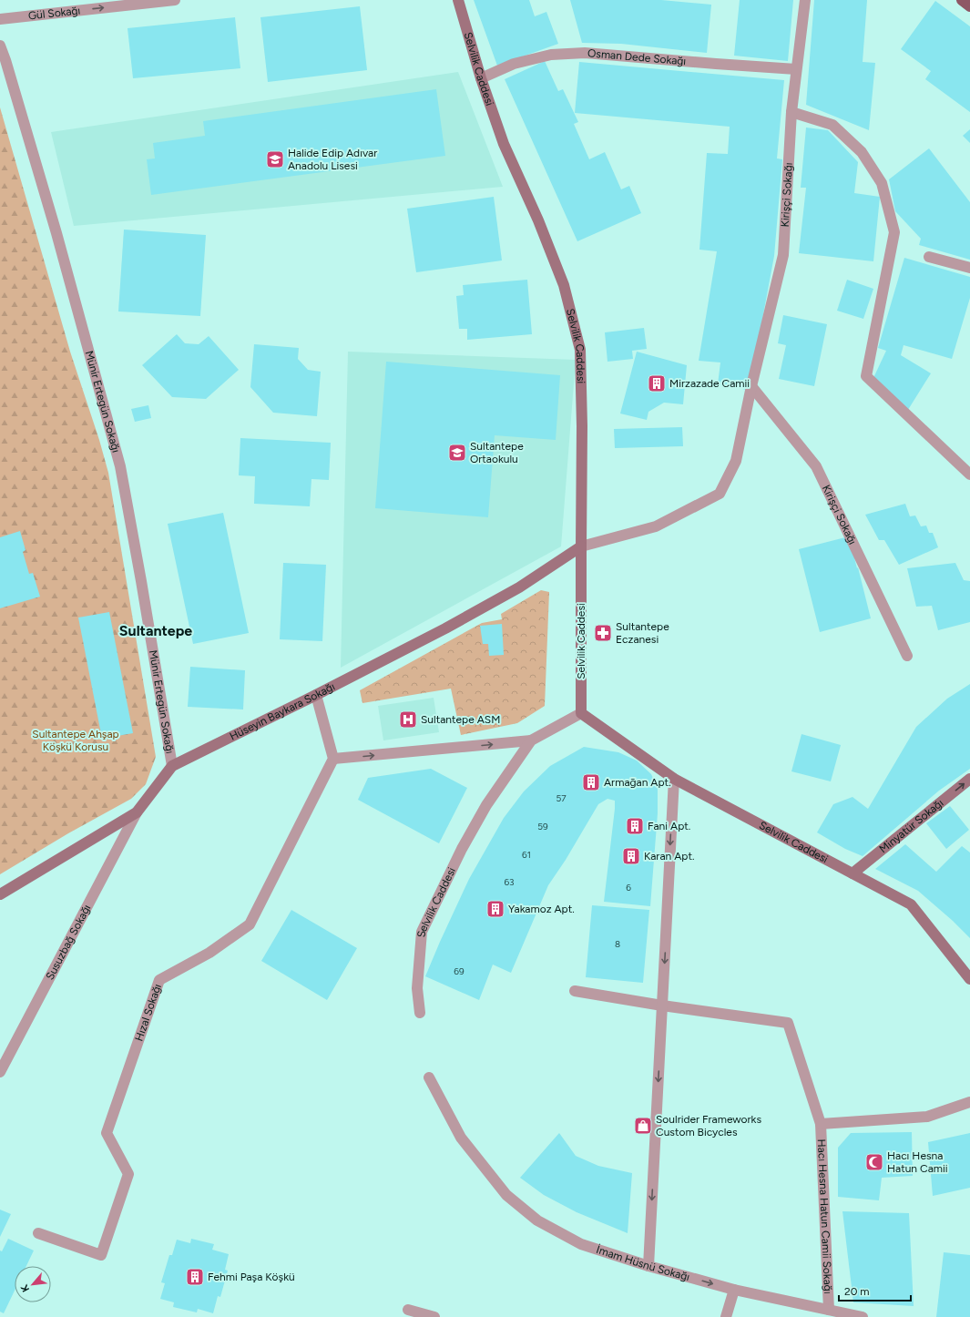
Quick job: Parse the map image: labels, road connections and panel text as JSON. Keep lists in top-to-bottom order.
{
  "streets": {
    "street": [
      "Gül Sokağı",
      "Osman Dede Sokağı",
      "Selvilik Caddesi",
      "Kirişçi Sokağı",
      "Münir Ertegün Sokağı",
      "Hüseyin Baykara Sokağı",
      "Minyatür Sokağı",
      "Susuzbağ Sokağı",
      "Hızal Sokağı",
      "Hacı Hesna Hatun Camii Sokağı",
      "İmam Hüsnü Sokağı"
    ]
  },
  "crossings": [
    ["Osman Dede Sokağı", "Selvilik Caddesi"],
    ["Osman Dede Sokağı", "Kirişçi Sokağı"],
    ["Selvilik Caddesi", "Kirişçi Sokağı"],
    ["Selvilik Caddesi", "Hüseyin Baykara Sokağı"],
    ["Selvilik Caddesi", "Minyatür Sokağı"],
    ["Kirişçi Sokağı", "Hüseyin Baykara Sokağı"],
    ["Münir Ertegün Sokağı", "Hüseyin Baykara Sokağı"],
    ["Hüseyin Baykara Sokağı", "Susuzbağ Sokağı"],
    ["Hacı Hesna Hatun Camii Sokağı", "İmam Hüsnü Sokağı"]
  ],
  "one_way": ["Gül Sokağı", "Minyatür Sokağı"],
  "districts": ["Sultantepe"],
  "parks": ["Sultantepe Ahşap Köşkü Korusu"],
  "places": {
    "school or university": ["Halide Edip Adıvar Anadolu Lisesi", "Sultantepe Ortaokulu"],
    "building": [
      "Mirzazade Camii",
      "Armağan Apt.",
      "Fani Apt.",
      "Karan Apt.",
      "Yakamoz Apt.",
      "Fehmi Paşa Köşkü"
    ],
    "pharmacy": ["Sultantepe Eczanesi"],
    "hospital": ["Sultantepe ASM"],
    "shop": ["Soulrider Frameworks Custom Bicycles"],
    "mosque": ["Hacı Hesna Hatun Camii"]
  },
  "house_numbers": [
    "57",
    "59",
    "61",
    "63",
    "6",
    "8",
    "69"
  ],
  "scale_bar": "20 m",
  "north": "bottom left"
}
